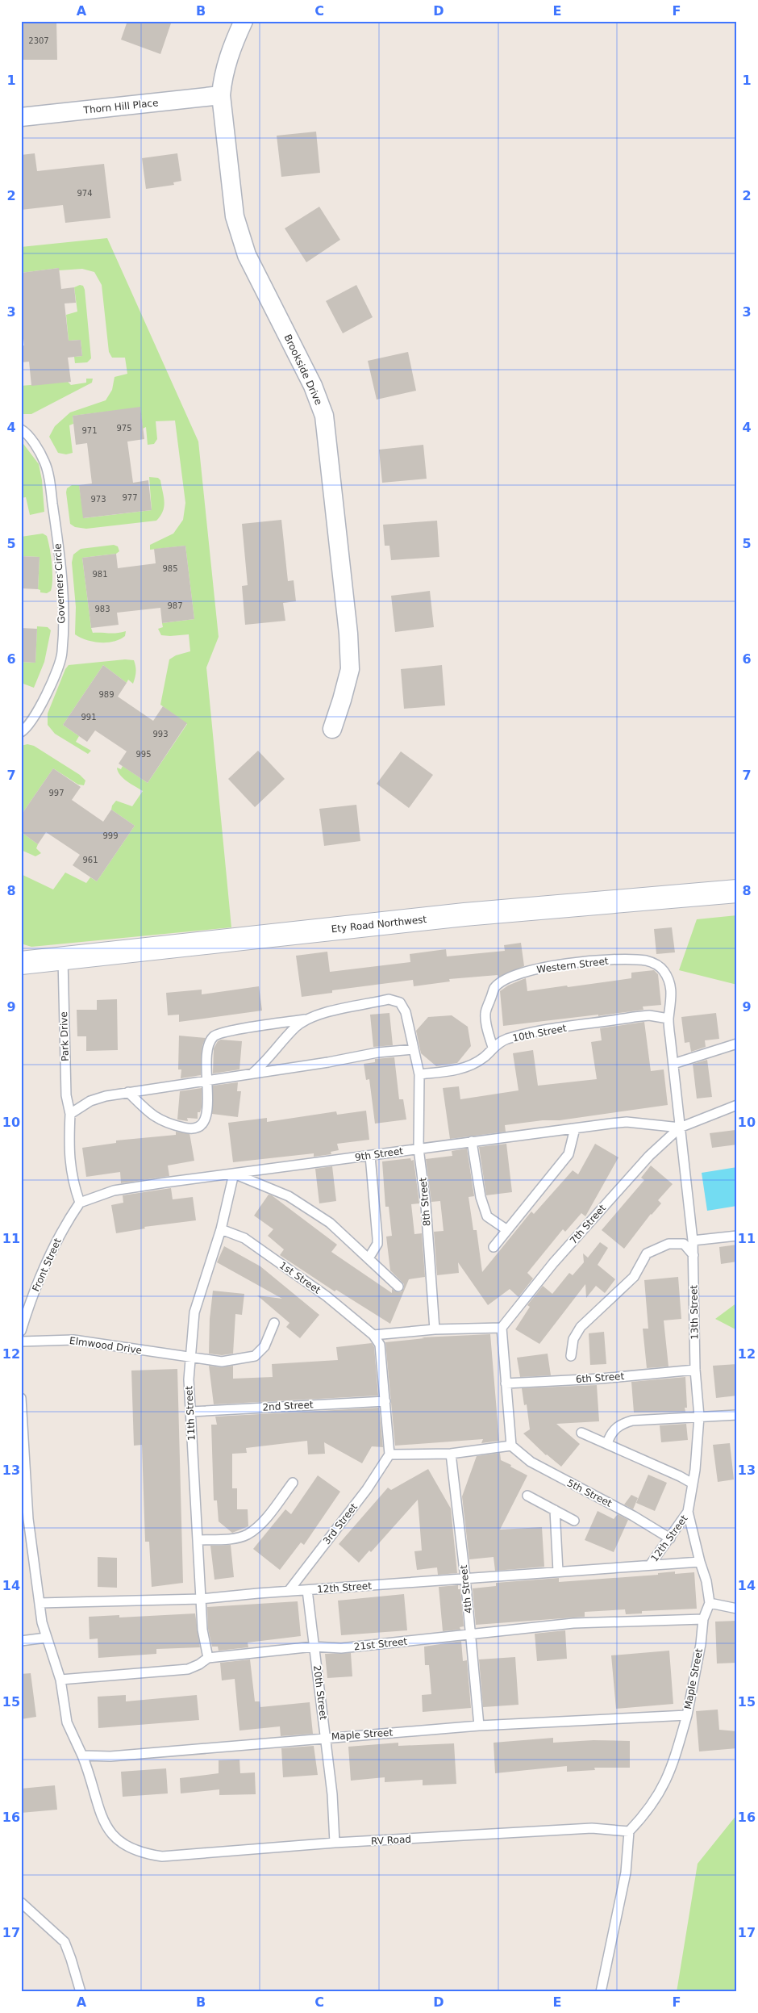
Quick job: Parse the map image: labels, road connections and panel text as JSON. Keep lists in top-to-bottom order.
{
  "streets": {
    "street": ["Thorn Hill Place", "Brookside Drive", "Ety Road Northwest"],
    "lane": [
      "Governers Circle",
      "Western Street",
      "10th Street",
      "Park Drive",
      "9th Street",
      "8th Street",
      "7th Street",
      "Front Street",
      "1st Street",
      "13th Street",
      "Elmwood Drive",
      "6th Street",
      "2nd Street",
      "11th Street",
      "5th Street",
      "3rd Street",
      "12th Street",
      "4th Street",
      "21st Street",
      "Maple Street",
      "20th Street",
      "RV Road"
    ]
  },
  "crossings": [
    ["Thorn Hill Place", "Brookside Drive"],
    ["Ety Road Northwest", "Park Drive"],
    ["Western Street", "10th Street"],
    ["Western Street", "13th Street"],
    ["10th Street", "8th Street"],
    ["10th Street", "13th Street"],
    ["9th Street", "8th Street"],
    ["9th Street", "7th Street"],
    ["9th Street", "Front Street"],
    ["9th Street", "13th Street"],
    ["9th Street", "11th Street"],
    ["7th Street", "13th Street"],
    ["1st Street", "11th Street"],
    ["13th Street", "6th Street"],
    ["13th Street", "12th Street"],
    ["13th Street", "Maple Street"],
    ["Elmwood Drive", "11th Street"],
    ["2nd Street", "11th Street"],
    ["11th Street", "12th Street"],
    ["11th Street", "21st Street"],
    ["5th Street", "12th Street"],
    ["3rd Street", "12th Street"],
    ["12th Street", "4th Street"],
    ["12th Street", "20th Street"],
    ["4th Street", "21st Street"],
    ["4th Street", "Maple Street"],
    ["21st Street", "Maple Street"],
    ["21st Street", "20th Street"],
    ["Maple Street", "20th Street"],
    ["Maple Street", "RV Road"],
    ["20th Street", "RV Road"]
  ],
  "house_numbers": [
    "2307",
    "974",
    "975",
    "971",
    "977",
    "973",
    "985",
    "981",
    "987",
    "983",
    "989",
    "991",
    "993",
    "995",
    "997",
    "999",
    "961"
  ],
  "grid": {
    "columns": [
      "A",
      "B",
      "C",
      "D",
      "E",
      "F"
    ],
    "rows": [
      "1",
      "2",
      "3",
      "4",
      "5",
      "6",
      "7",
      "8",
      "9",
      "10",
      "11",
      "12",
      "13",
      "14",
      "15",
      "16",
      "17"
    ]
  }
}
